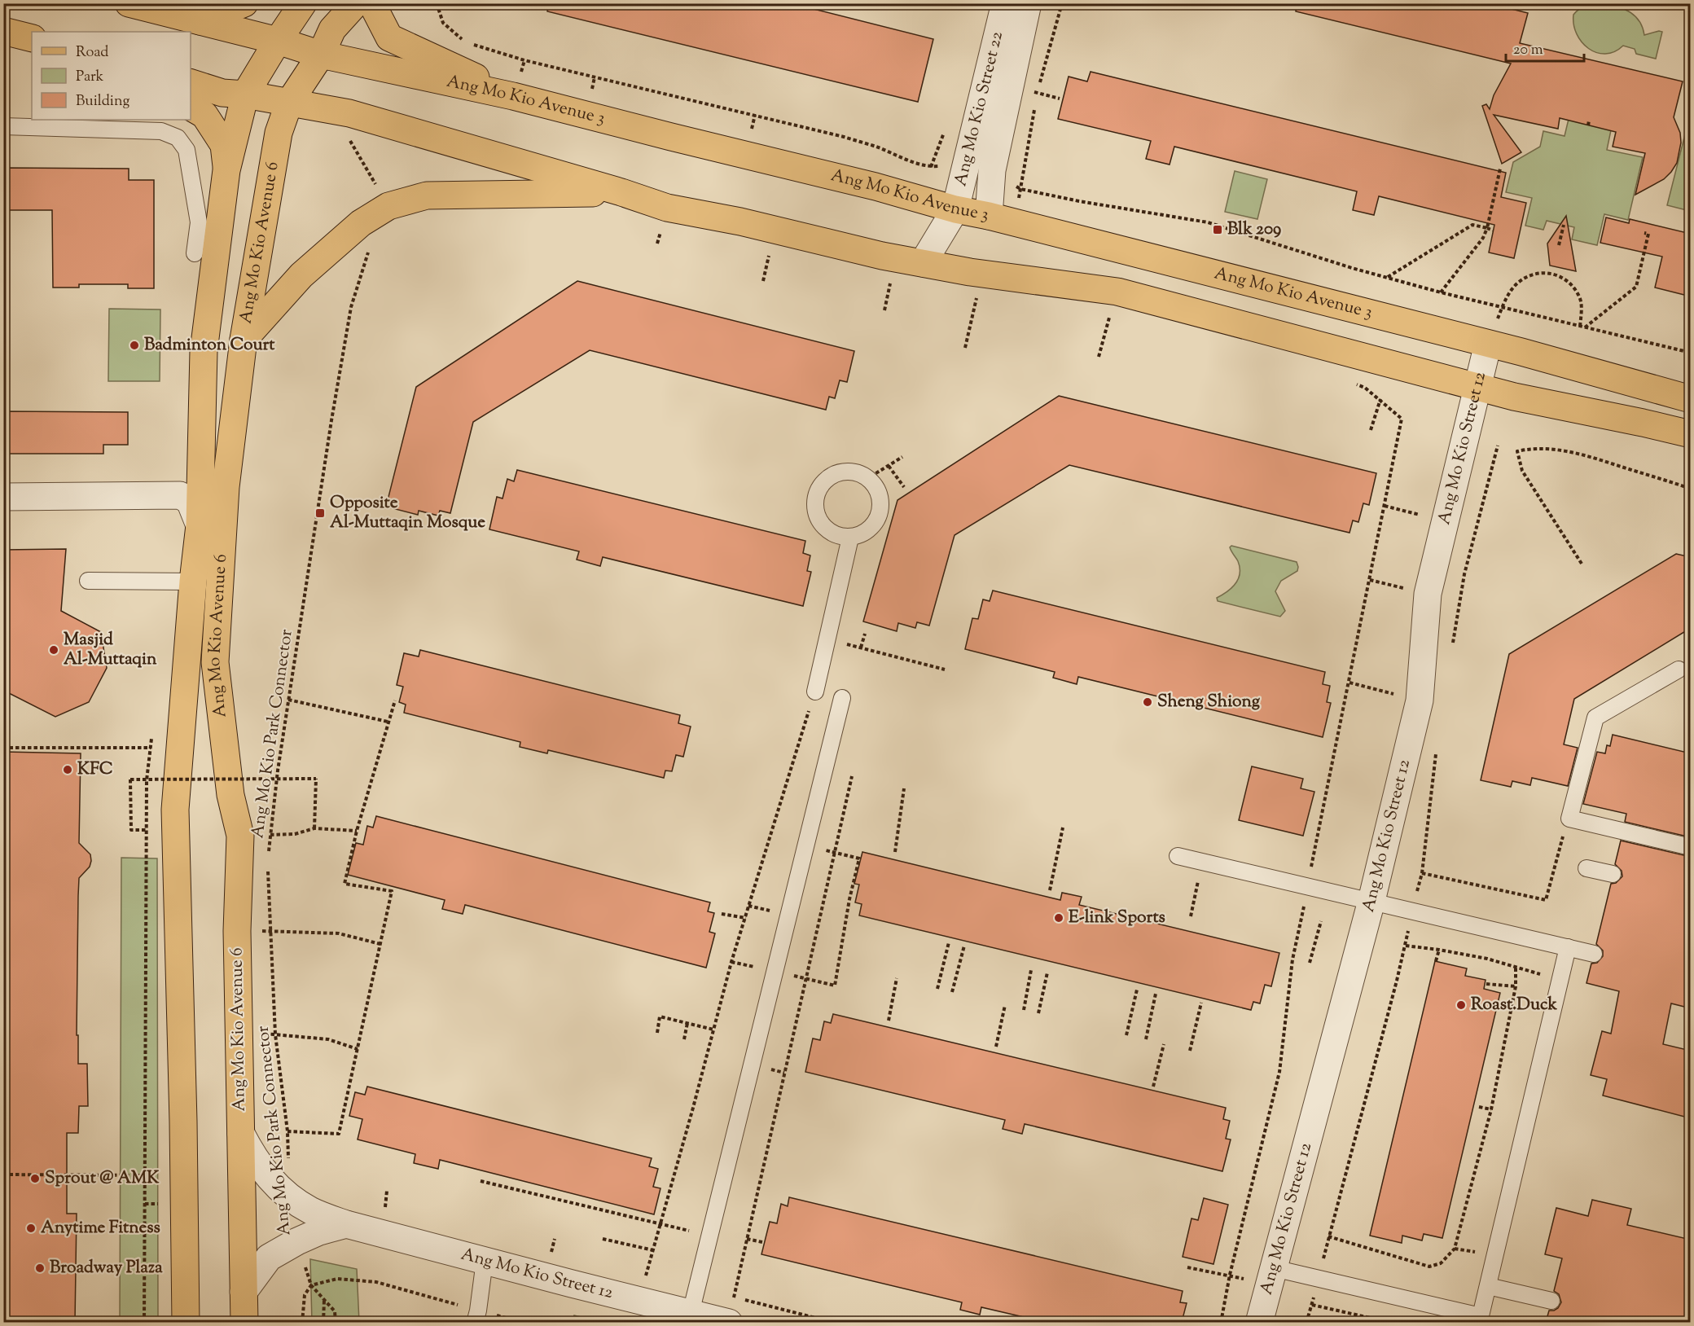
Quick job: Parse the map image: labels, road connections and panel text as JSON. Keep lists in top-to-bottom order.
{
  "streets": {
    "main road": ["Ang Mo Kio Avenue 3", "Ang Mo Kio Avenue 6"],
    "street": ["Ang Mo Kio Street 22", "Ang Mo Kio Street 12"],
    "path": ["Ang Mo Kio Park Connector"]
  },
  "crossings": [
    ["Ang Mo Kio Avenue 3", "Ang Mo Kio Street 22"],
    ["Ang Mo Kio Avenue 3", "Ang Mo Kio Avenue 6"],
    ["Ang Mo Kio Avenue 3", "Ang Mo Kio Street 12"],
    ["Ang Mo Kio Avenue 6", "Ang Mo Kio Street 12"],
    ["Ang Mo Kio Street 12", "Ang Mo Kio Park Connector"]
  ],
  "places": {
    "transit": ["Blk 209", "Opposite Al-Muttaqin Mosque"],
    "other": [
      "Badminton Court",
      "Masjid Al-Muttaqin",
      "Sheng Shiong",
      "KFC",
      "E-link Sports",
      "Roast.Duck",
      "Sprout @ AMK",
      "Anytime Fitness",
      "Broadway Plaza"
    ]
  },
  "legend": ["Road", "Park", "Building"],
  "scale_bar": "20 m"
}
